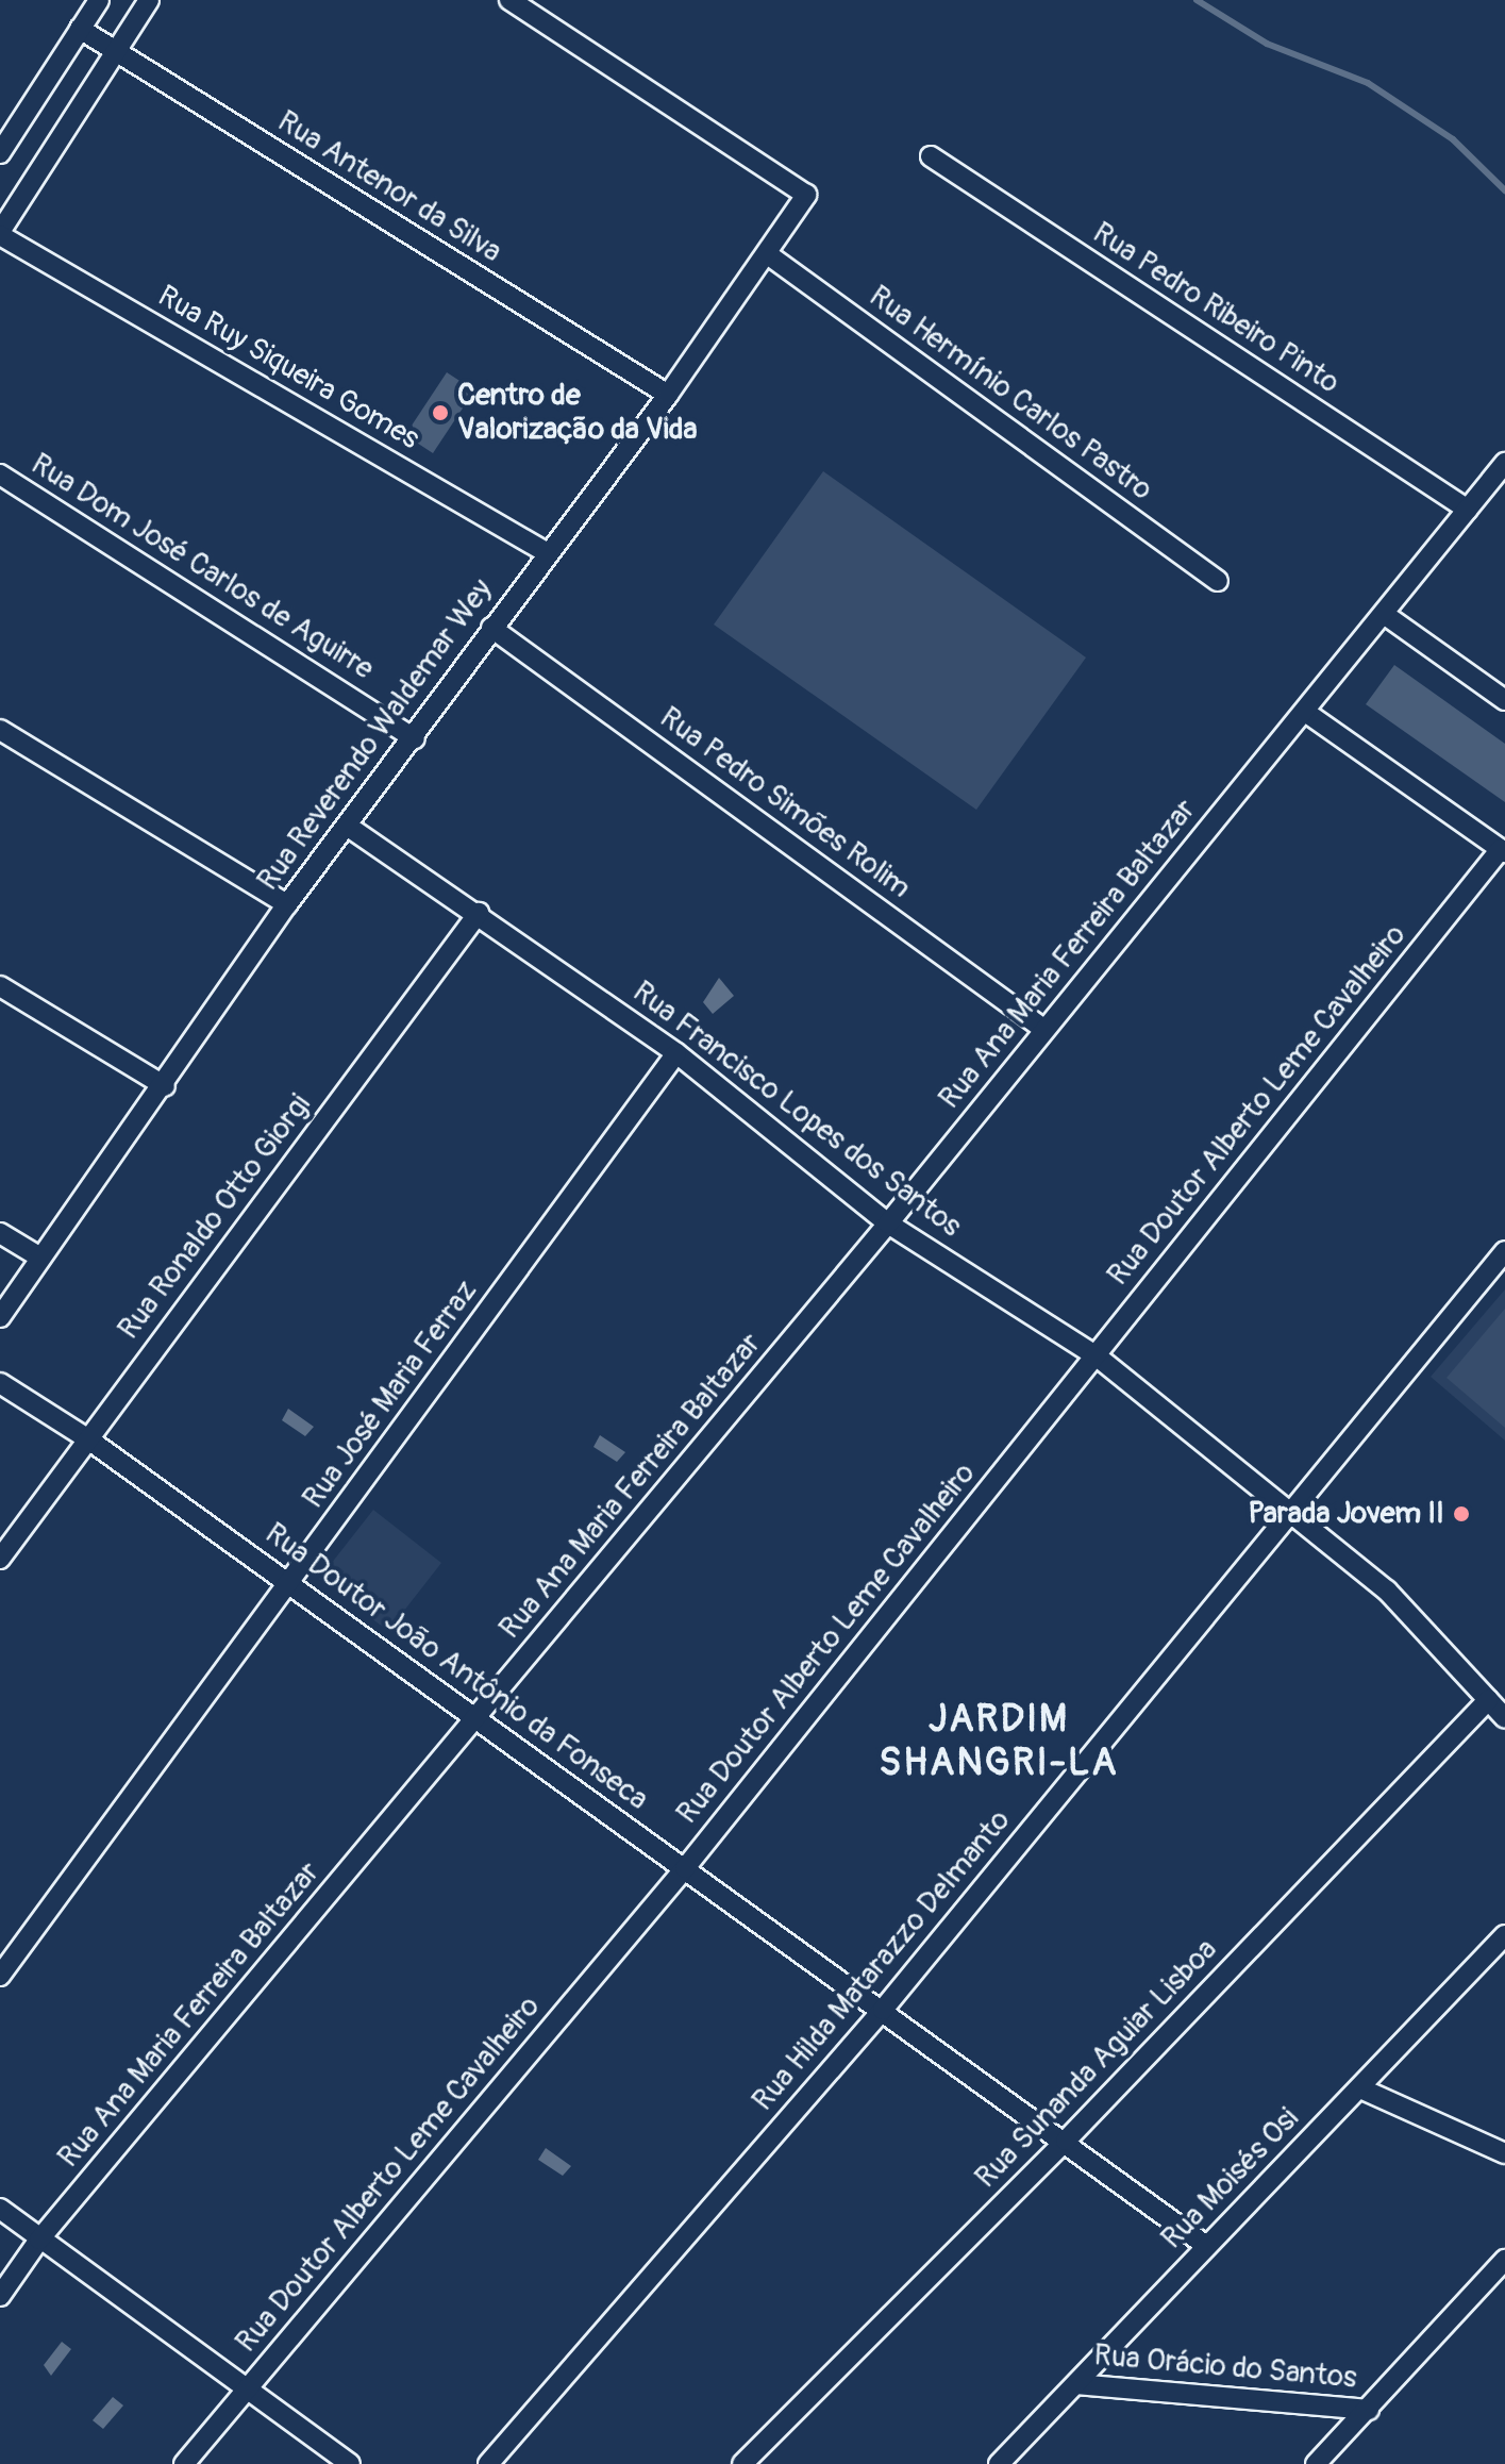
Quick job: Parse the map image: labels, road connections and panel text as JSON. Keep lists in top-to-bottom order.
{
  "streets": {
    "street": [
      "Rua Antenor da Silva",
      "Rua Pedro Ribeiro Pinto",
      "Rua Ruy Siqueira Gomes",
      "Rua Hermínio Carlos Pastro",
      "Rua Dom José Carlos de Aguirre",
      "Rua Reverendo Waldemar Wey",
      "Rua Pedro Simões Rolim",
      "Rua Ana Maria Ferreira Baltazar",
      "Rua Doutor Alberto Leme Cavalheiro",
      "Rua Francisco Lopes dos Santos",
      "Rua Ronaldo Otto Giorgi",
      "Rua José Maria Ferraz",
      "Rua Doutor João Antônio da Fonseca",
      "Rua Hilda Matarazzo Delmanto",
      "Rua Sunanda Aguiar Lisboa",
      "Rua Moisés Osi",
      "Rua Orácio do Santos"
    ]
  },
  "crossings": [
    ["Rua Antenor da Silva", "Rua Reverendo Waldemar Wey"],
    ["Rua Pedro Ribeiro Pinto", "Rua Ana Maria Ferreira Baltazar"],
    ["Rua Ruy Siqueira Gomes", "Rua Reverendo Waldemar Wey"],
    ["Rua Hermínio Carlos Pastro", "Rua Reverendo Waldemar Wey"],
    ["Rua Dom José Carlos de Aguirre", "Rua Reverendo Waldemar Wey"],
    ["Rua Reverendo Waldemar Wey", "Rua Pedro Simões Rolim"],
    ["Rua Reverendo Waldemar Wey", "Rua Francisco Lopes dos Santos"],
    ["Rua Pedro Simões Rolim", "Rua Ana Maria Ferreira Baltazar"],
    ["Rua Ana Maria Ferreira Baltazar", "Rua Francisco Lopes dos Santos"],
    ["Rua Ana Maria Ferreira Baltazar", "Rua Doutor João Antônio da Fonseca"],
    ["Rua Doutor Alberto Leme Cavalheiro", "Rua Francisco Lopes dos Santos"],
    ["Rua Doutor Alberto Leme Cavalheiro", "Rua Doutor João Antônio da Fonseca"],
    ["Rua Francisco Lopes dos Santos", "Rua Ronaldo Otto Giorgi"],
    ["Rua Francisco Lopes dos Santos", "Rua José Maria Ferraz"],
    ["Rua Francisco Lopes dos Santos", "Rua Hilda Matarazzo Delmanto"],
    ["Rua Francisco Lopes dos Santos", "Rua Sunanda Aguiar Lisboa"],
    ["Rua Ronaldo Otto Giorgi", "Rua Doutor João Antônio da Fonseca"],
    ["Rua José Maria Ferraz", "Rua Doutor João Antônio da Fonseca"],
    ["Rua Doutor João Antônio da Fonseca", "Rua Hilda Matarazzo Delmanto"],
    ["Rua Doutor João Antônio da Fonseca", "Rua Sunanda Aguiar Lisboa"],
    ["Rua Doutor João Antônio da Fonseca", "Rua Moisés Osi"],
    ["Rua Moisés Osi", "Rua Orácio do Santos"]
  ],
  "districts": ["JARDIM SHANGRI-LA"],
  "places": ["Centro de Valorização da Vida", "Parada Jovem II"]
}
